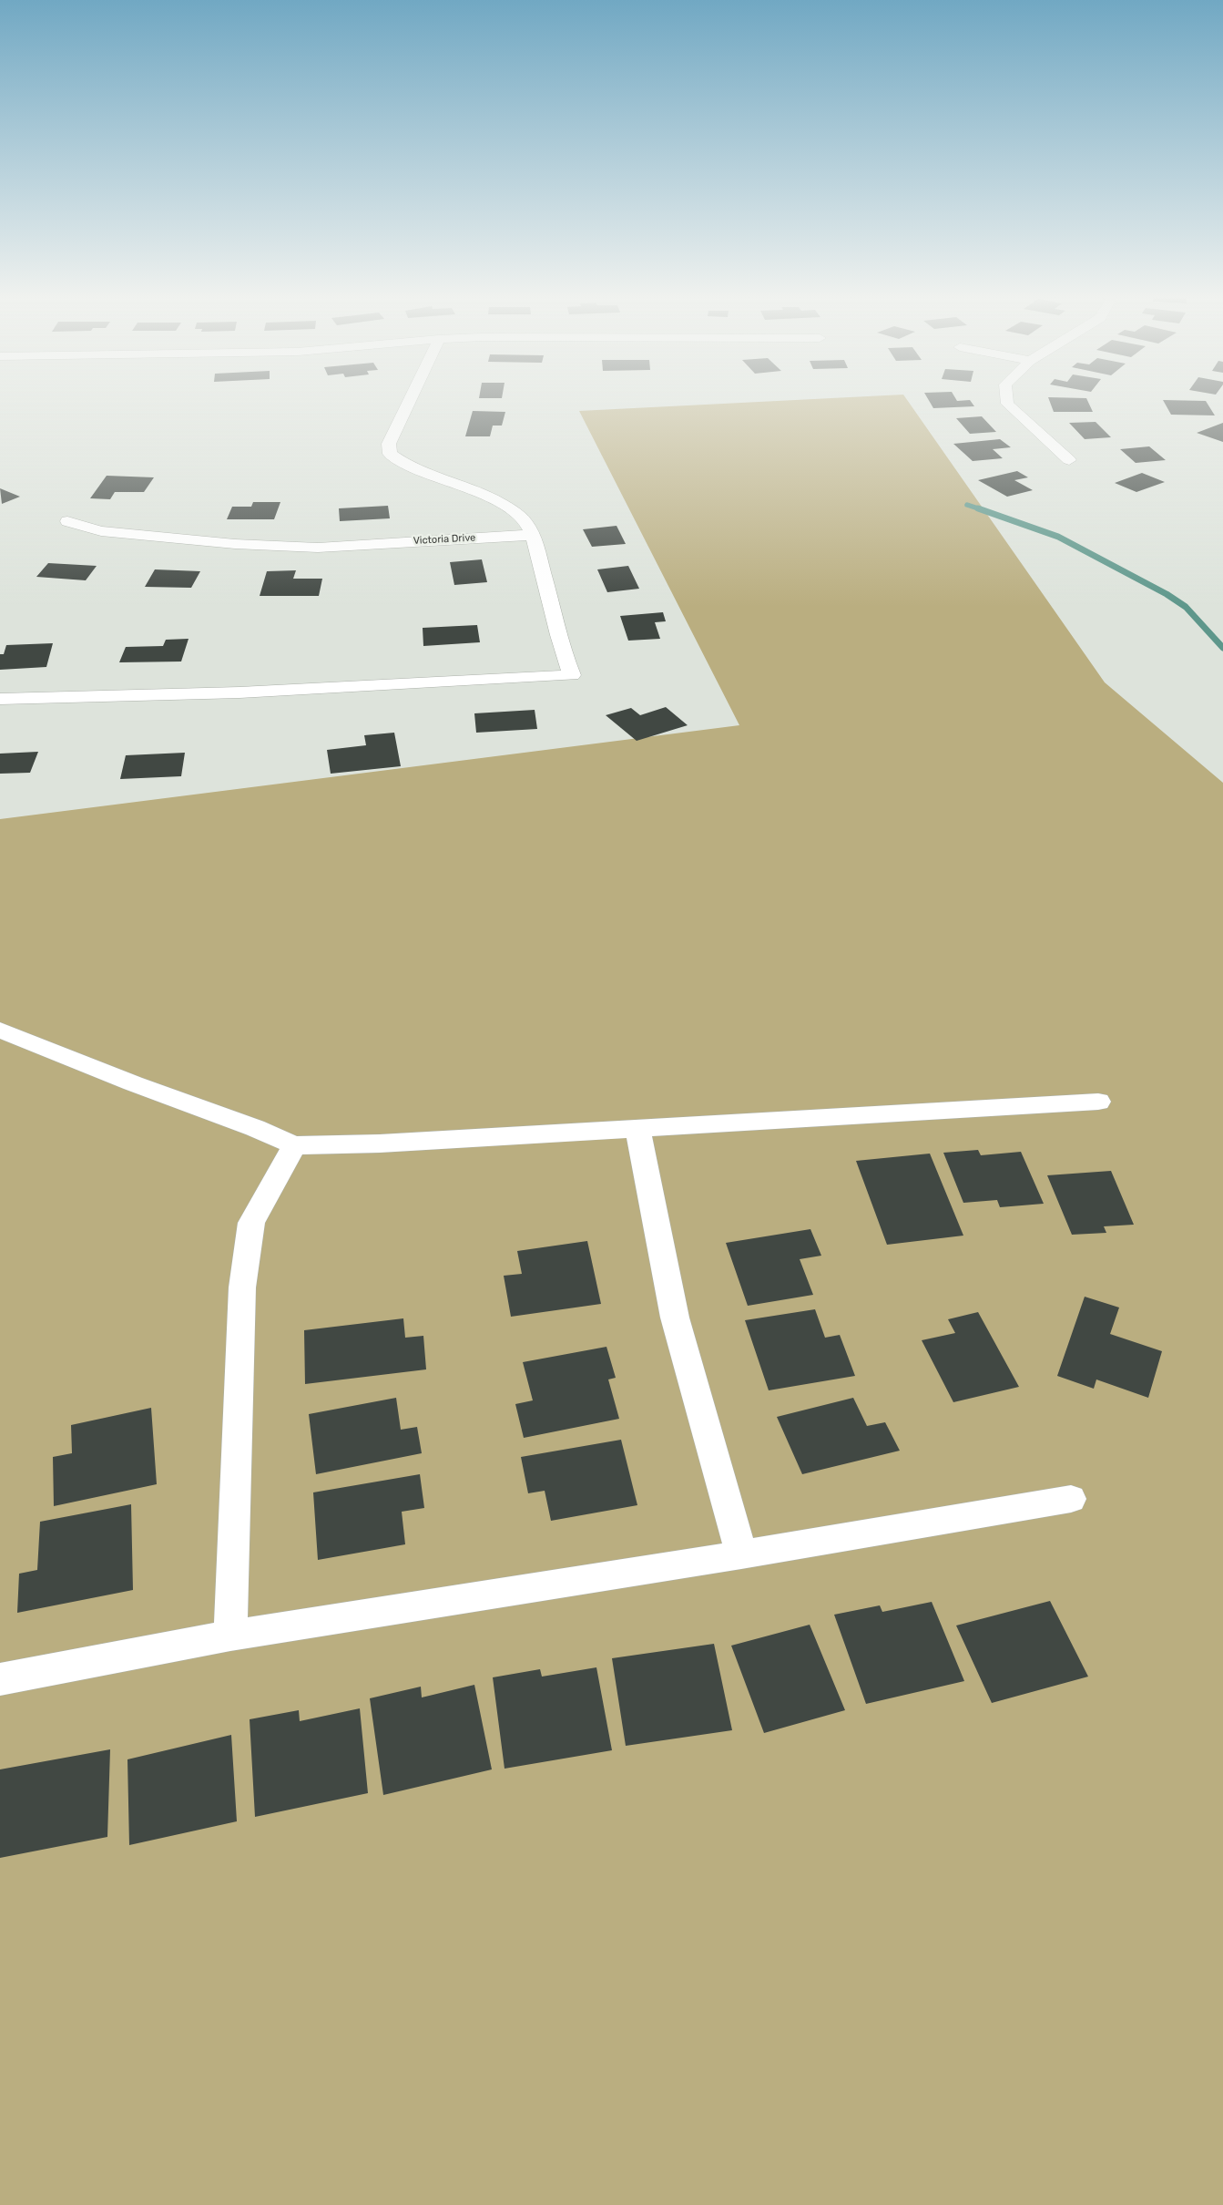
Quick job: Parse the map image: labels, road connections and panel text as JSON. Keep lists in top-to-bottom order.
{
  "streets": {
    "street": ["Victoria Drive"]
  }
}
